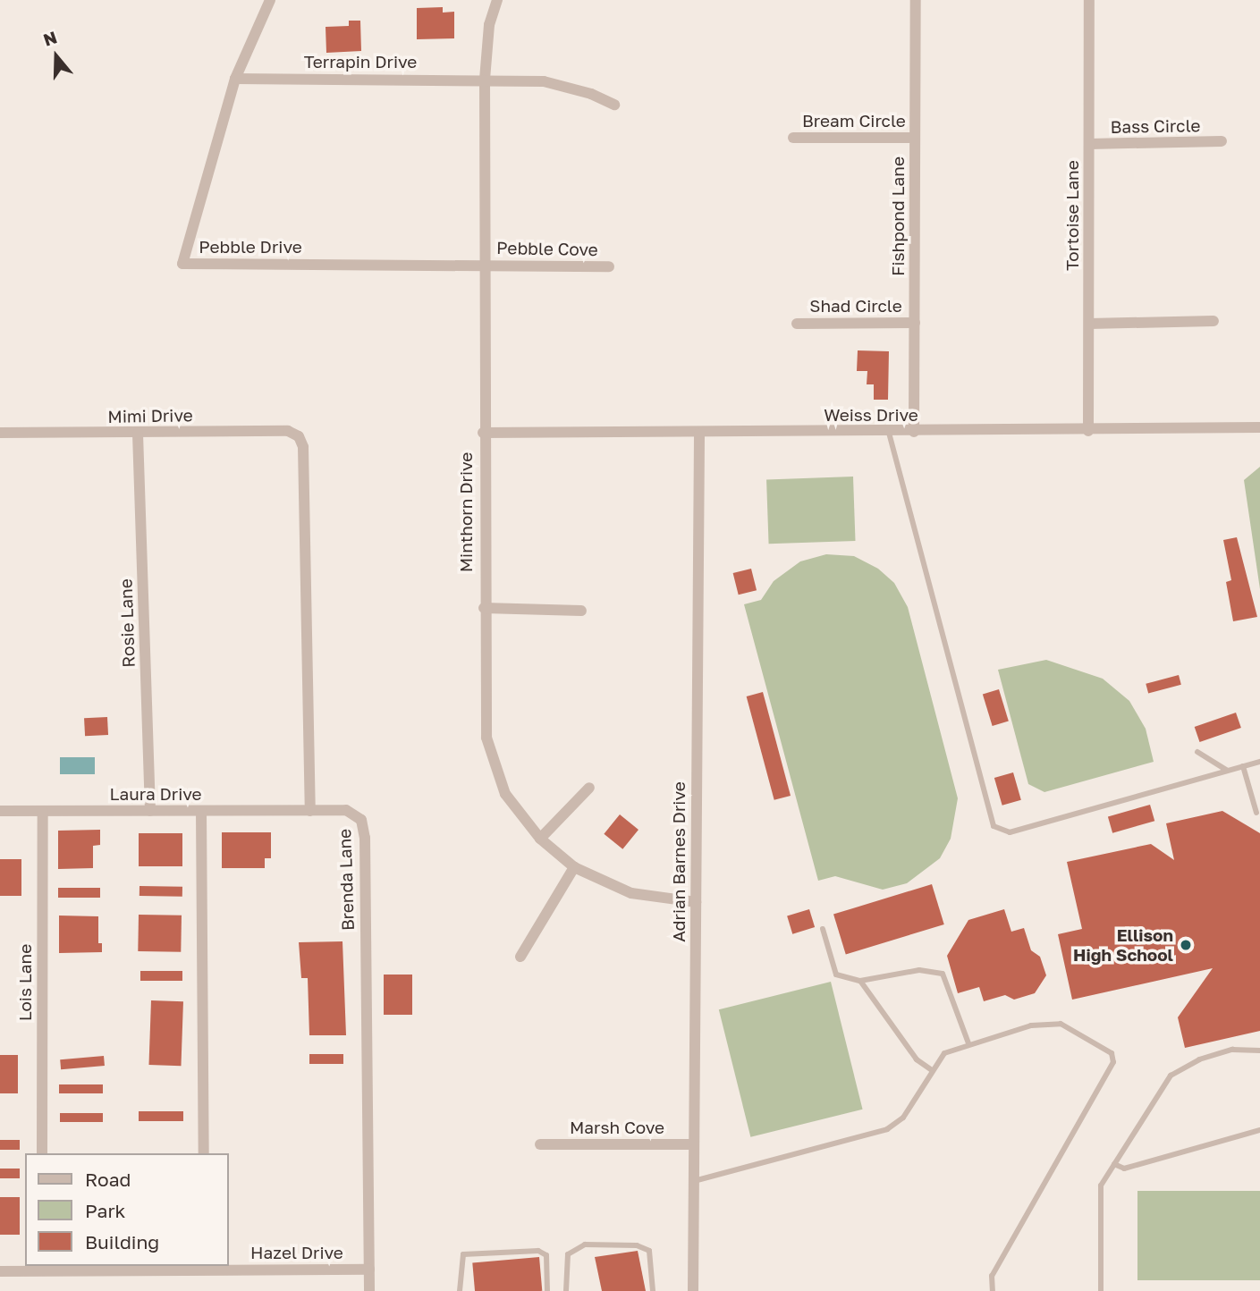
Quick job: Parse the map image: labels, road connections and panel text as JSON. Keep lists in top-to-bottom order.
{
  "streets": {
    "street": [
      "Terrapin Drive",
      "Bream Circle",
      "Bass Circle",
      "Tortoise Lane",
      "Fishpond Lane",
      "Pebble Drive",
      "Pebble Cove",
      "Shad Circle",
      "Weiss Drive",
      "Mimi Drive",
      "Minthorn Drive",
      "Rosie Lane",
      "Laura Drive",
      "Adrian Barnes Drive",
      "Brenda Lane",
      "Lois Lane",
      "Marsh Cove",
      "Hazel Drive"
    ]
  },
  "crossings": [
    ["Terrapin Drive", "Pebble Drive"],
    ["Terrapin Drive", "Minthorn Drive"],
    ["Bream Circle", "Fishpond Lane"],
    ["Bass Circle", "Tortoise Lane"],
    ["Tortoise Lane", "Weiss Drive"],
    ["Fishpond Lane", "Shad Circle"],
    ["Fishpond Lane", "Weiss Drive"],
    ["Pebble Drive", "Pebble Cove"],
    ["Pebble Drive", "Minthorn Drive"],
    ["Pebble Cove", "Minthorn Drive"],
    ["Weiss Drive", "Minthorn Drive"],
    ["Weiss Drive", "Adrian Barnes Drive"],
    ["Mimi Drive", "Rosie Lane"],
    ["Mimi Drive", "Laura Drive"],
    ["Mimi Drive", "Brenda Lane"],
    ["Minthorn Drive", "Adrian Barnes Drive"],
    ["Rosie Lane", "Laura Drive"],
    ["Laura Drive", "Brenda Lane"],
    ["Laura Drive", "Lois Lane"],
    ["Adrian Barnes Drive", "Marsh Cove"],
    ["Brenda Lane", "Hazel Drive"]
  ],
  "places": ["Ellison High School"],
  "legend": ["Road", "Park", "Building"],
  "north": "top"
}
